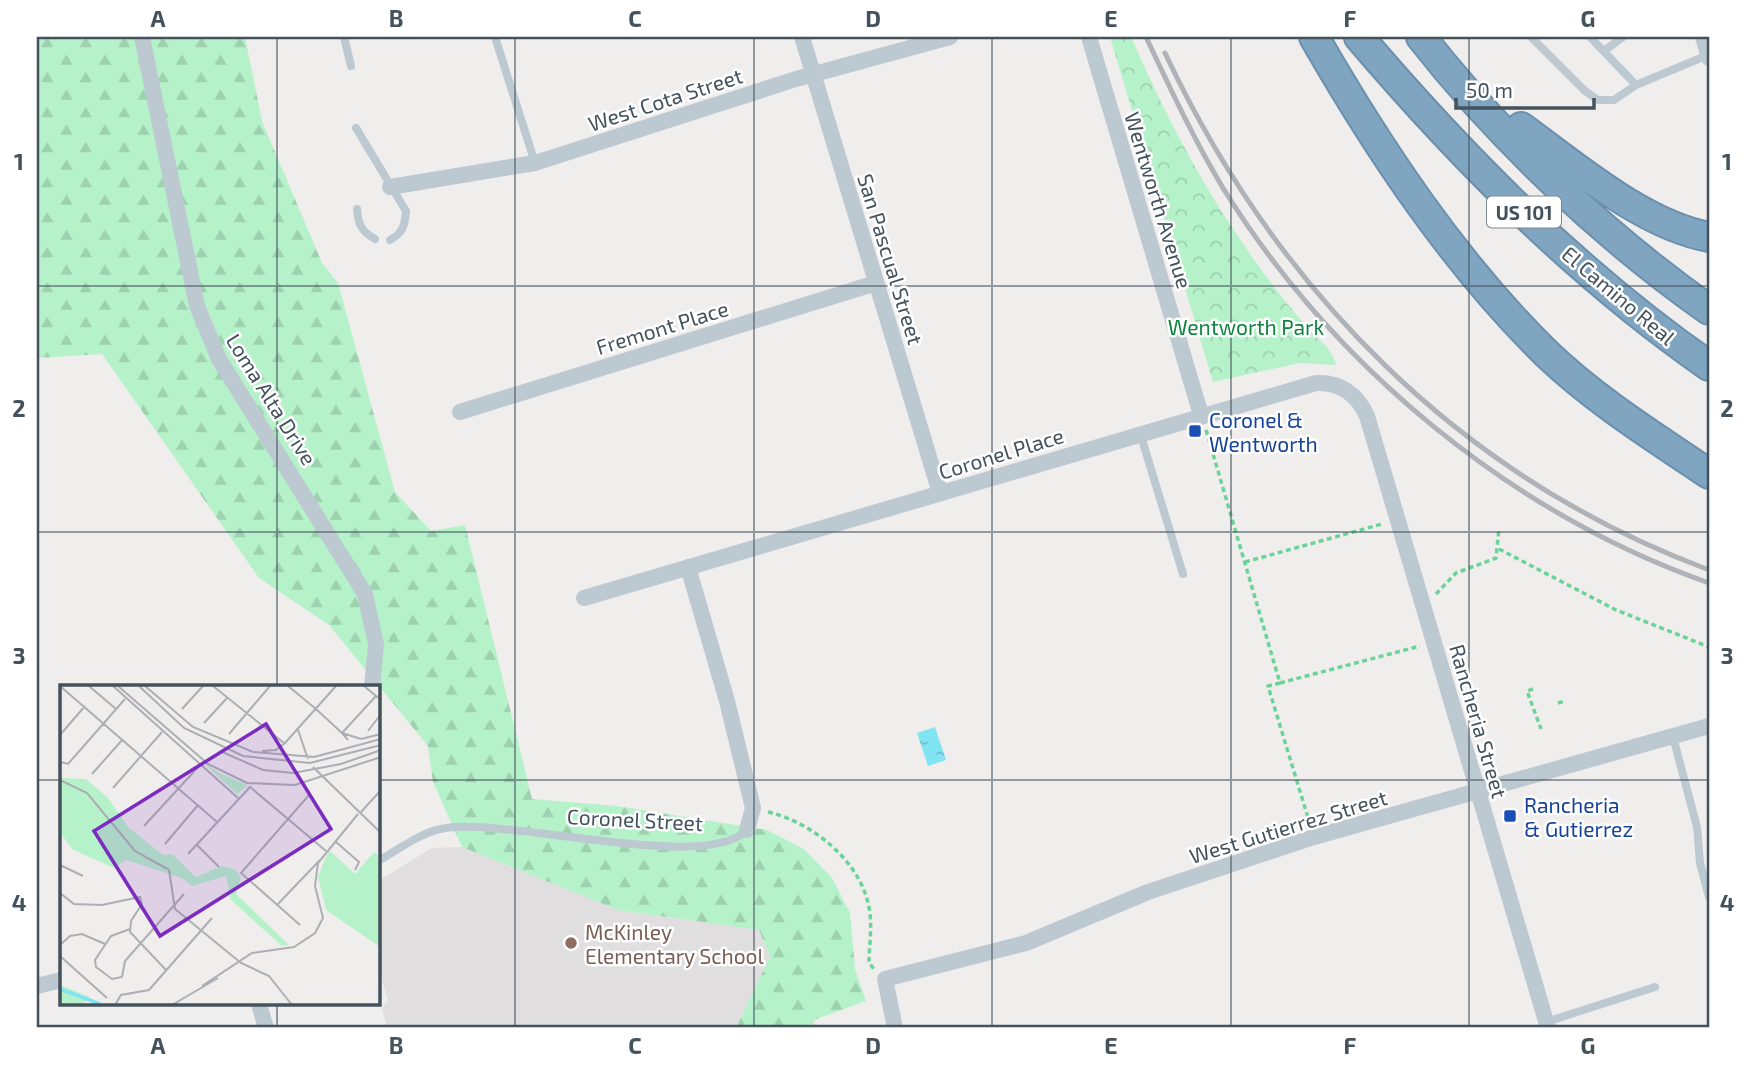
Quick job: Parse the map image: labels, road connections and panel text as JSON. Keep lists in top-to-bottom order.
{
  "streets": {
    "highway": ["US 101", "El Camino Real"],
    "street": [
      "West Cota Street",
      "Wentworth Avenue",
      "San Pascual Street",
      "Fremont Place",
      "Loma Alta Drive",
      "Coronel Place",
      "Rancheria Street",
      "Coronel Street",
      "West Gutierrez Street"
    ]
  },
  "crossings": [
    ["West Cota Street", "San Pascual Street"],
    ["Wentworth Avenue", "Coronel Place"],
    ["San Pascual Street", "Fremont Place"],
    ["San Pascual Street", "Coronel Place"],
    ["Coronel Place", "Rancheria Street"],
    ["Coronel Place", "Coronel Street"],
    ["Rancheria Street", "West Gutierrez Street"]
  ],
  "parks": ["Wentworth Park"],
  "places": {
    "transit": ["Coronel & Wentworth", "Rancheria & Gutierrez"],
    "other": ["McKinley Elementary School"]
  },
  "scale_bar": "50 m",
  "grid": {
    "columns": [
      "A",
      "B",
      "C",
      "D",
      "E",
      "F",
      "G"
    ],
    "rows": [
      "1",
      "2",
      "3",
      "4"
    ]
  }
}
